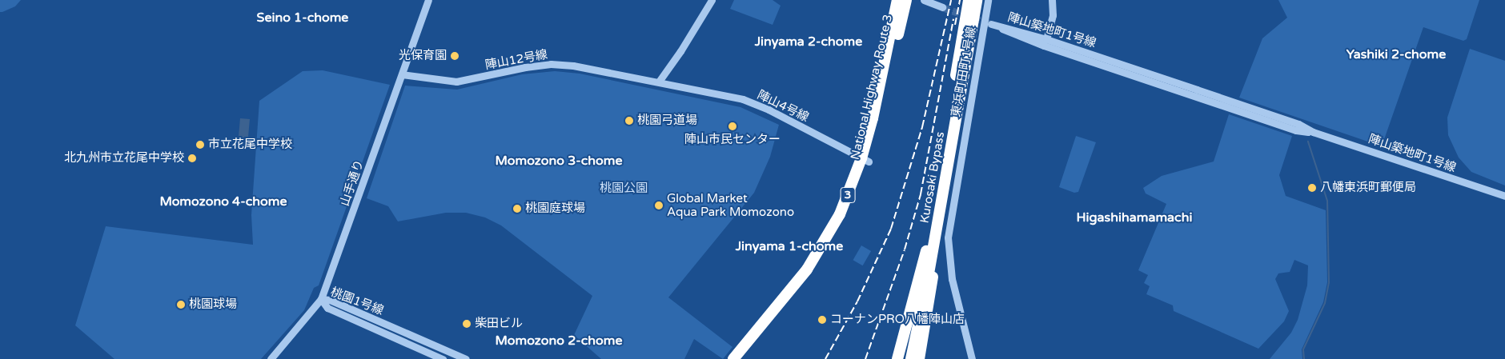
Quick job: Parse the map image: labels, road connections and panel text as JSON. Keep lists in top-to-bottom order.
{
  "streets": {
    "highway": ["National Highway Route 3", "Kurosaki Bypass", "3"],
    "street": [
      "陣山築地町1号線",
      "陣山12号線",
      "東浜町田町1号線",
      "陣山4号線",
      "山手通り",
      "桃園1号線"
    ]
  },
  "crossings": [
    ["陣山12号線", "陣山4号線"],
    ["陣山12号線", "山手通り"],
    ["National Highway Route 3", "陣山4号線"],
    ["山手通り", "桃園1号線"]
  ],
  "districts": [
    "Seino 1-chome",
    "Jinyama 2-chome",
    "Yashiki 2-chome",
    "Momozono 3-chome",
    "Momozono 4-chome",
    "Higashihamamachi",
    "Jinyama 1-chome",
    "Momozono 2-chome"
  ],
  "parks": ["桃園公園"],
  "places": [
    "光保育園",
    "桃園弓道場",
    "陣山市民センター",
    "市立花尾中学校",
    "北九州市立花尾中学校",
    "八幡東浜町郵便局",
    "Global Market Aqua Park Momozono",
    "桃園庭球場",
    "桃園球場",
    "コーナンPRO八幡陣山店",
    "柴田ビル"
  ]
}
